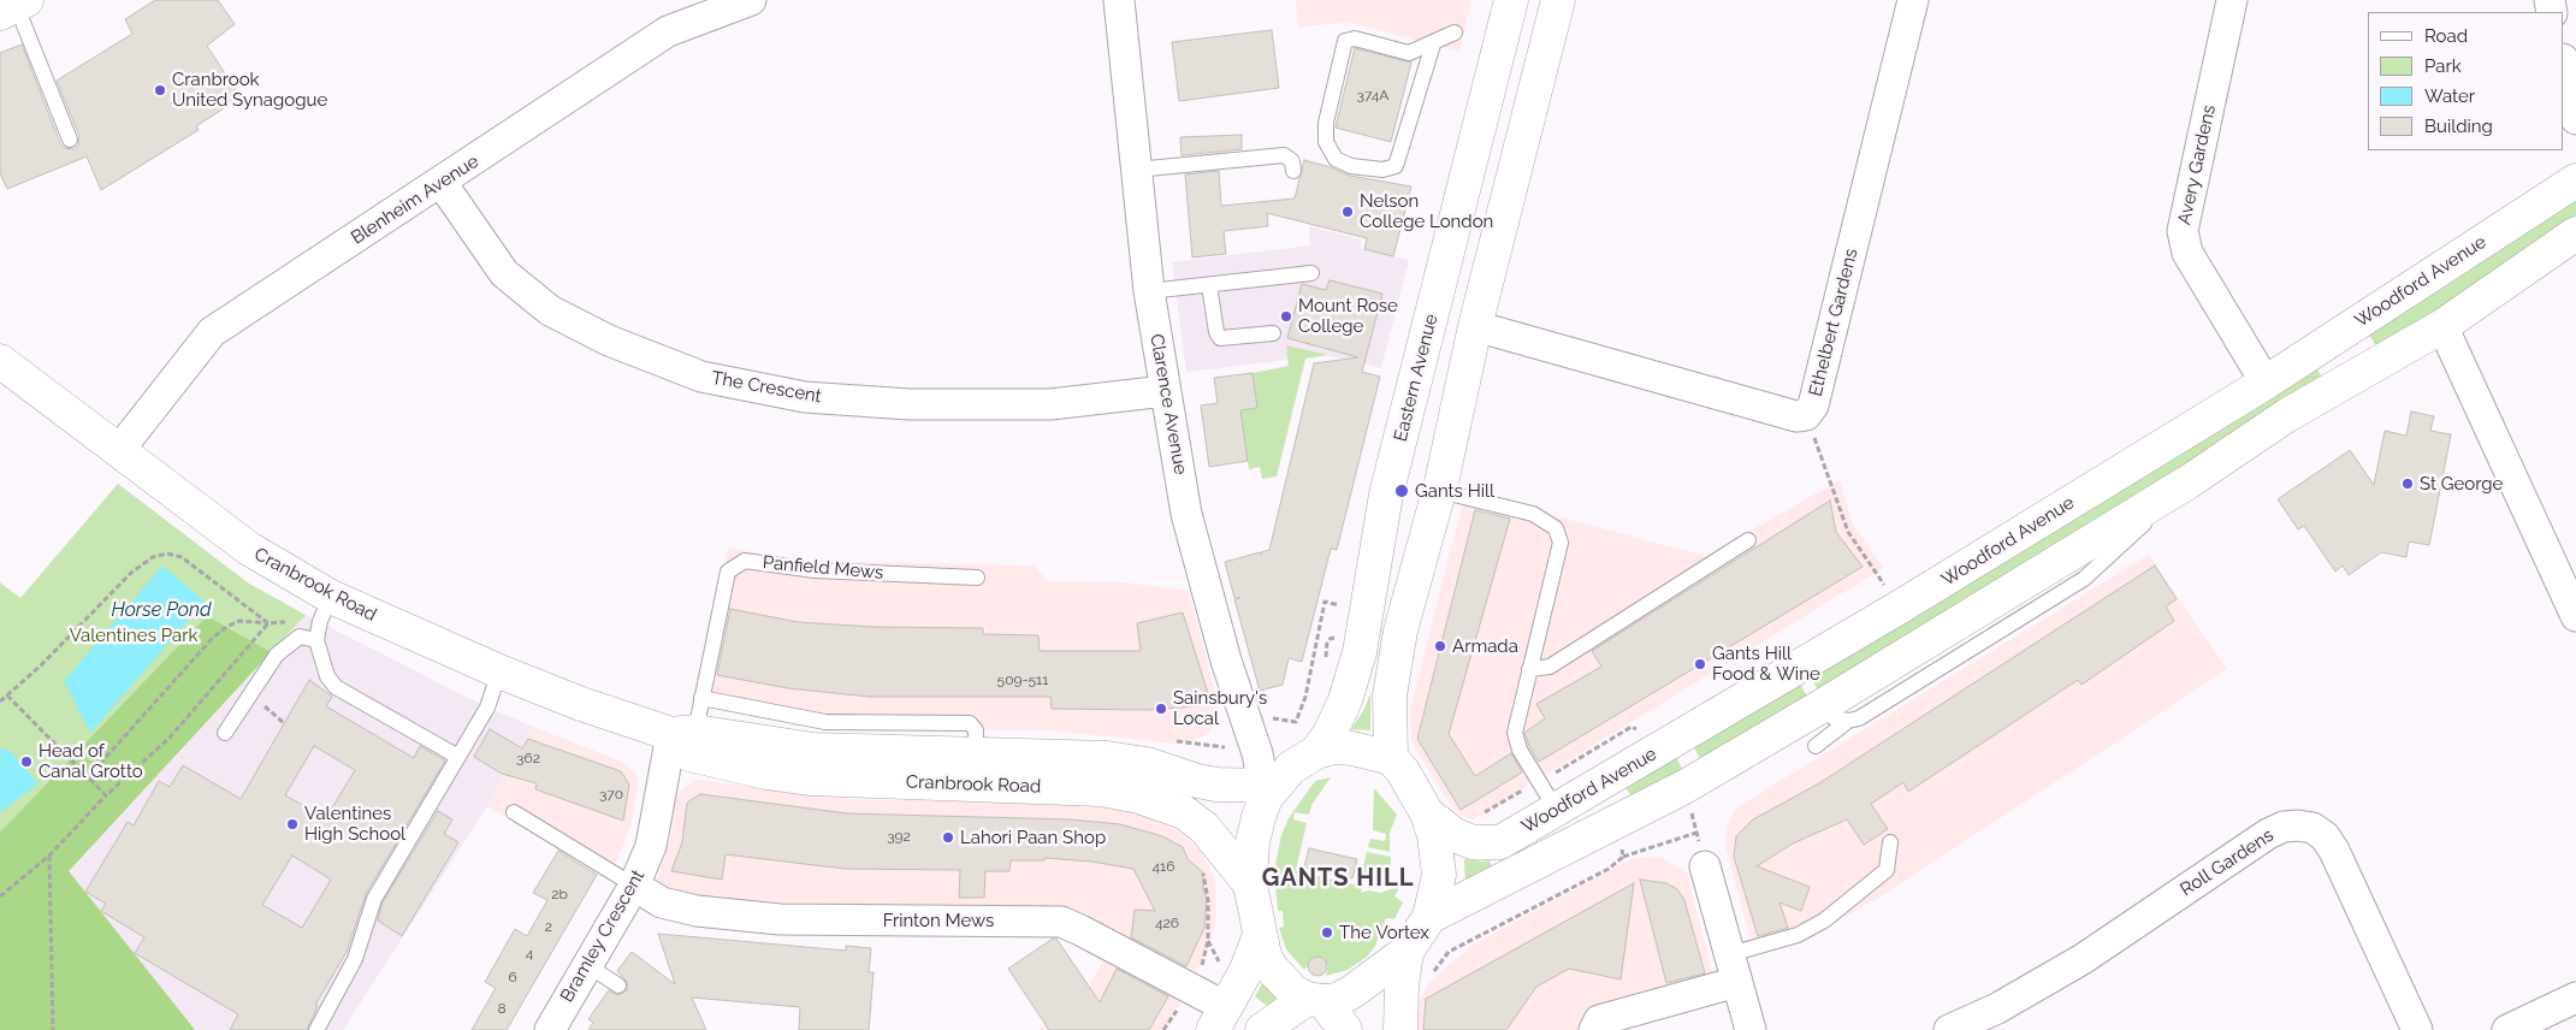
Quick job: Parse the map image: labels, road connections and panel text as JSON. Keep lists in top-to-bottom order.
{
  "streets": {
    "main road": ["Woodford Avenue", "Eastern Avenue", "Cranbrook Road"],
    "street": [
      "Avery Gardens",
      "Blenheim Avenue",
      "Ethelbert Gardens",
      "The Crescent",
      "Clarence Avenue",
      "Roll Gardens",
      "Frinton Mews",
      "Bramley Crescent"
    ],
    "lane": ["Panfield Mews"]
  },
  "crossings": [
    ["Avery Gardens", "Woodford Avenue"],
    ["Blenheim Avenue", "The Crescent"],
    ["Blenheim Avenue", "Cranbrook Road"],
    ["The Crescent", "Clarence Avenue"],
    ["Clarence Avenue", "Cranbrook Road"],
    ["Panfield Mews", "Cranbrook Road"],
    ["Panfield Mews", "Bramley Crescent"],
    ["Cranbrook Road", "Bramley Crescent"],
    ["Frinton Mews", "Bramley Crescent"]
  ],
  "districts": ["GANTS HILL"],
  "water": ["Horse Pond"],
  "parks": ["Valentines Park"],
  "places": [
    "Cranbrook United Synagogue",
    "Nelson College London",
    "Mount Rose College",
    "St George",
    "Gants Hill",
    "Armada",
    "Gants Hill Food & Wine",
    "Sainsbury's Local",
    "Head of Canal Grotto",
    "Valentines High School",
    "Lahori Paan Shop",
    "The Vortex"
  ],
  "house_numbers": [
    "374A",
    "509-511",
    "362",
    "370",
    "392",
    "416",
    "2b",
    "426",
    "2",
    "4",
    "6",
    "8"
  ],
  "legend": [
    "Road",
    "Park",
    "Water",
    "Building"
  ]
}
